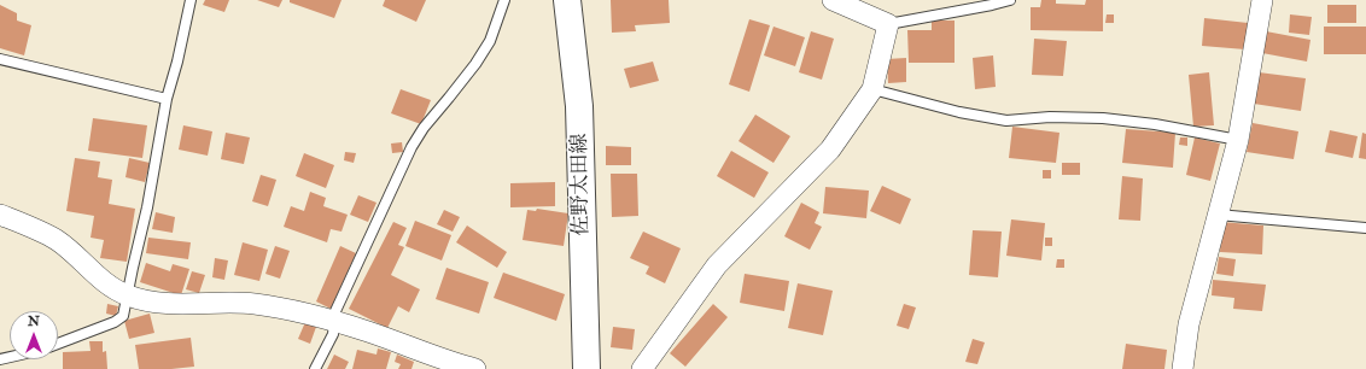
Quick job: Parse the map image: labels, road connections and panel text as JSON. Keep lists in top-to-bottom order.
{
  "streets": {
    "main road": ["佐野太田線"]
  },
  "north": "top"
}
